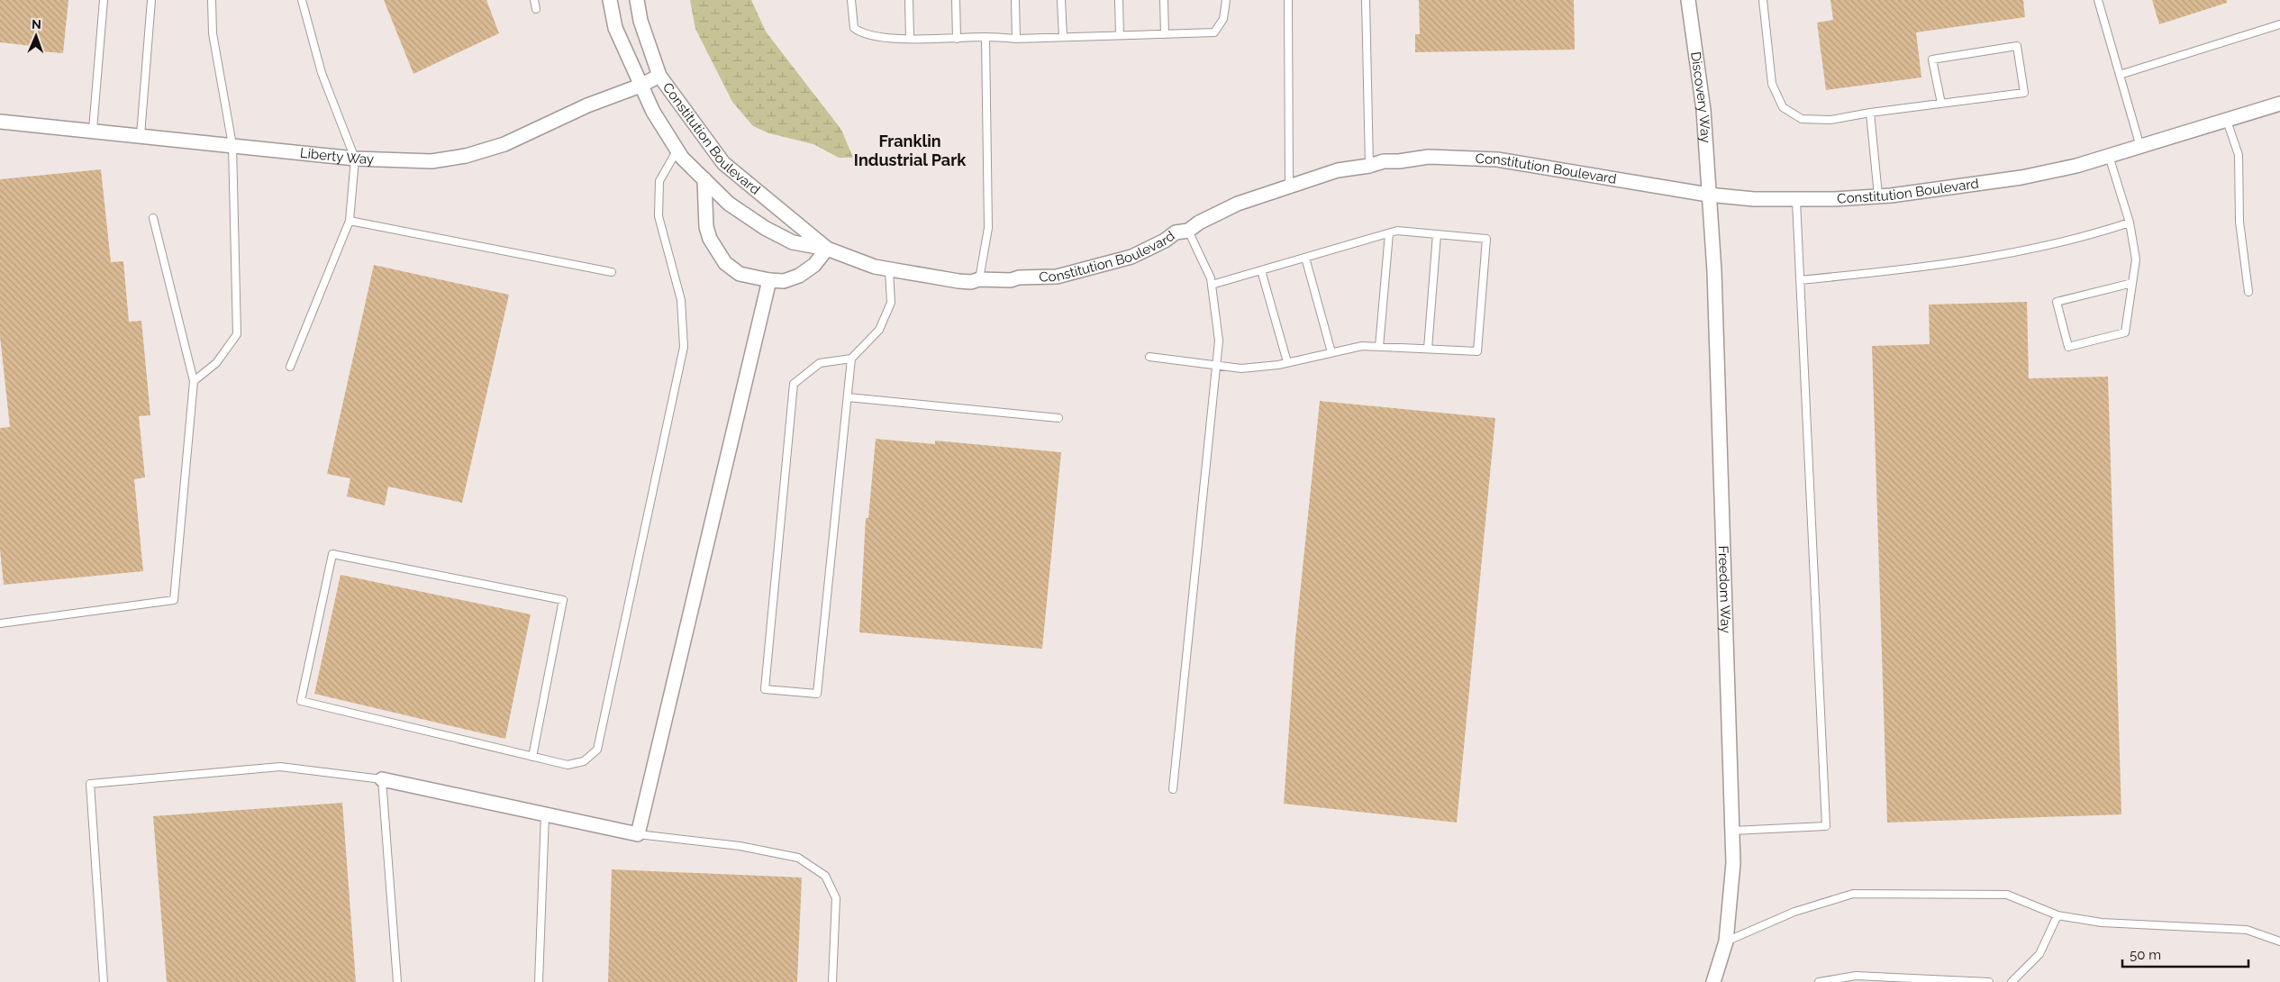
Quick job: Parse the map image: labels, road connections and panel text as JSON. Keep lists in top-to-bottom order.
{
  "streets": {
    "street": [
      "Discovery Way",
      "Constitution Boulevard",
      "Liberty Way",
      "Freedom Way"
    ]
  },
  "crossings": [
    ["Discovery Way", "Constitution Boulevard"],
    ["Discovery Way", "Freedom Way"],
    ["Constitution Boulevard", "Liberty Way"],
    ["Constitution Boulevard", "Freedom Way"]
  ],
  "districts": ["Franklin Industrial Park"],
  "scale_bar": "50 m",
  "north": "top"
}
